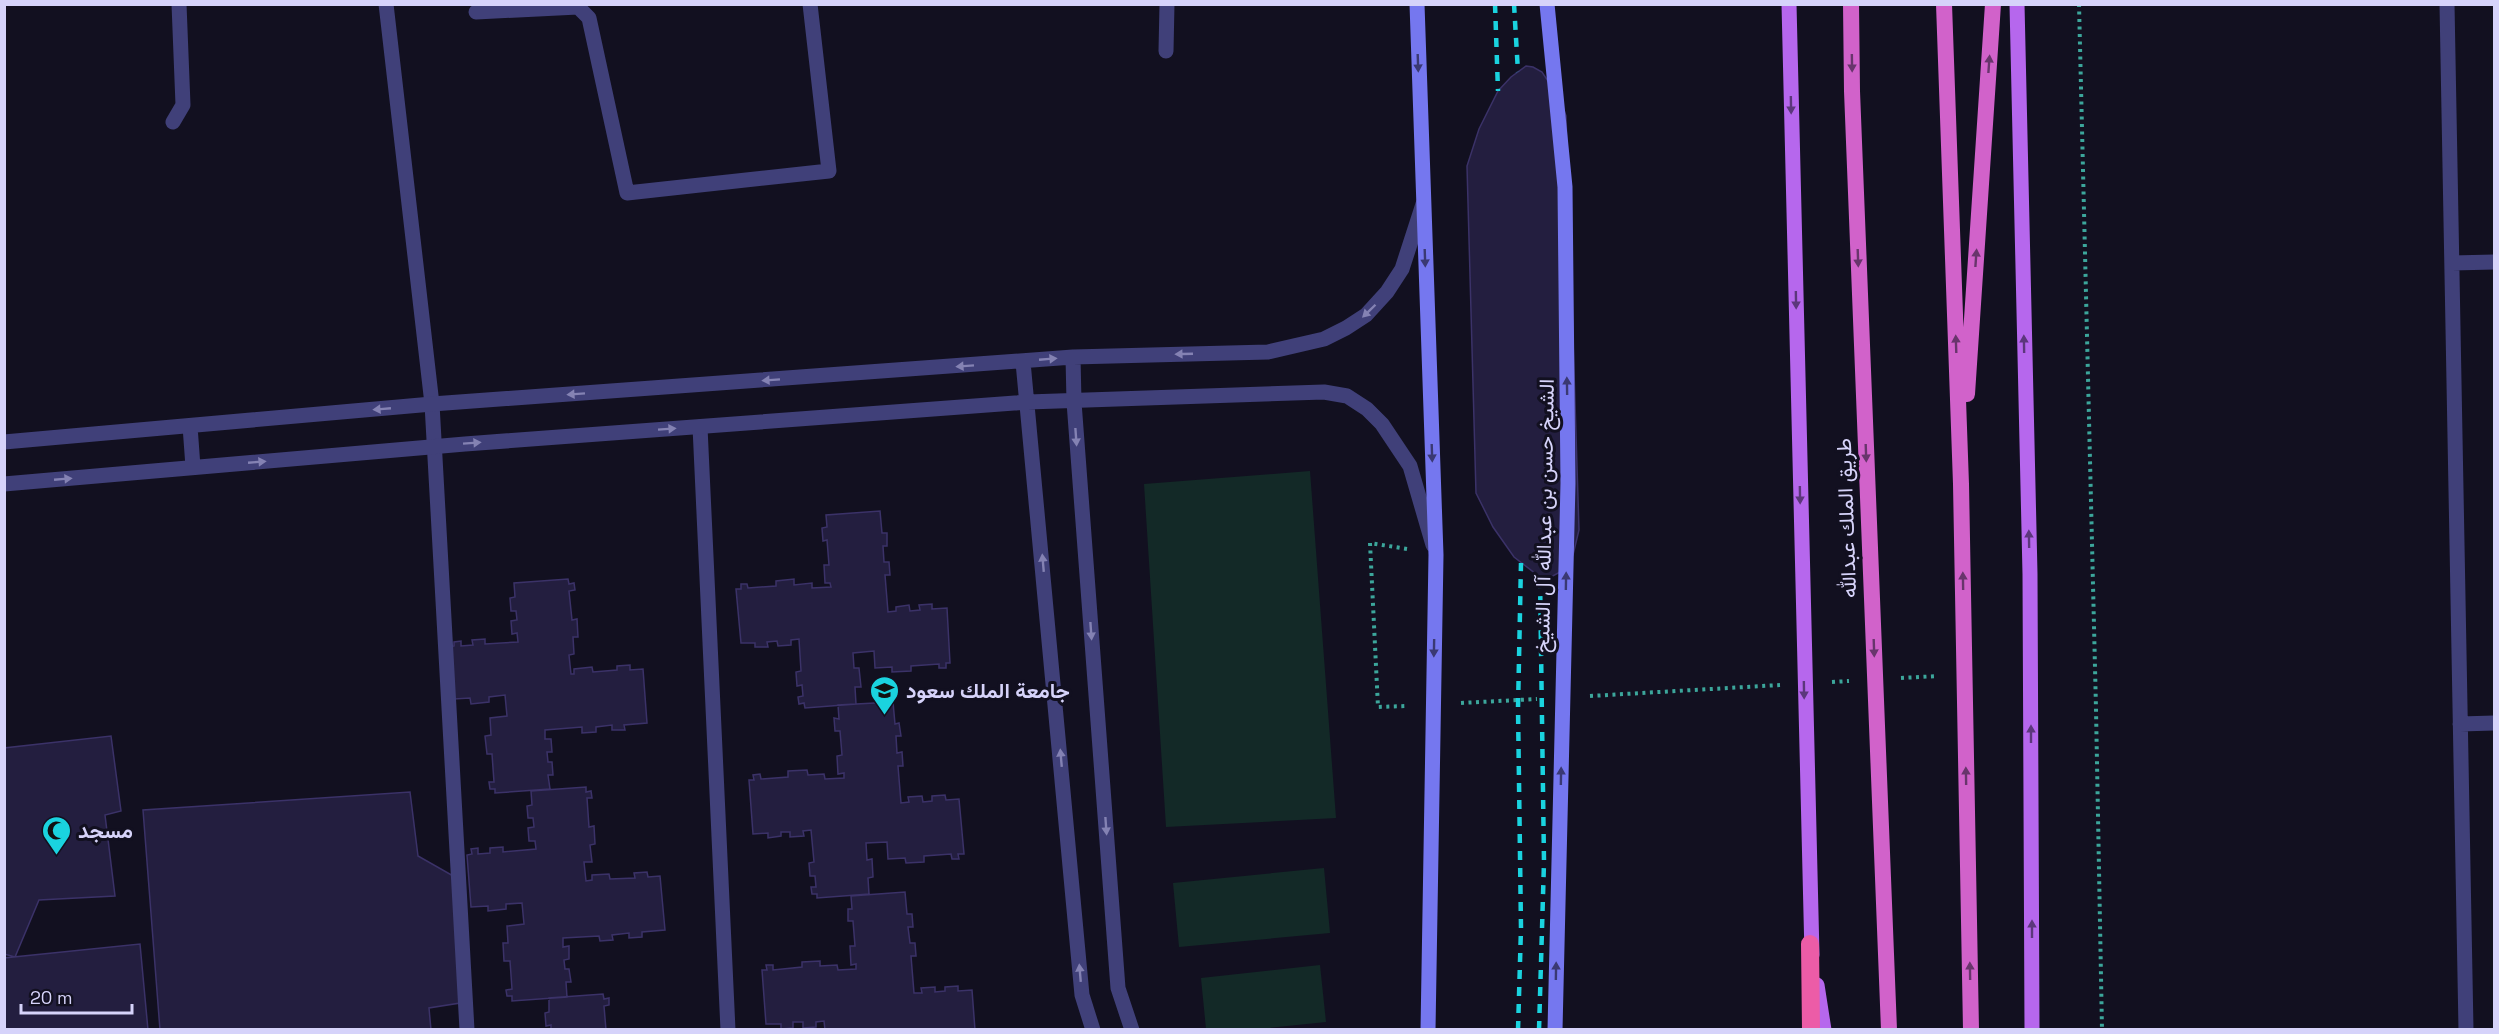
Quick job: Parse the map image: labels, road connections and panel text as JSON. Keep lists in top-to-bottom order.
{
  "streets": {
    "highway": ["طريق الملك عبدالله"],
    "main road": ["الشيخ حسن بن عبدالله آل الشيخ"]
  },
  "places": {
    "school or university": ["جامعة الملك سعود"],
    "mosque": ["مسجد"]
  },
  "scale_bar": "20 m"
}
